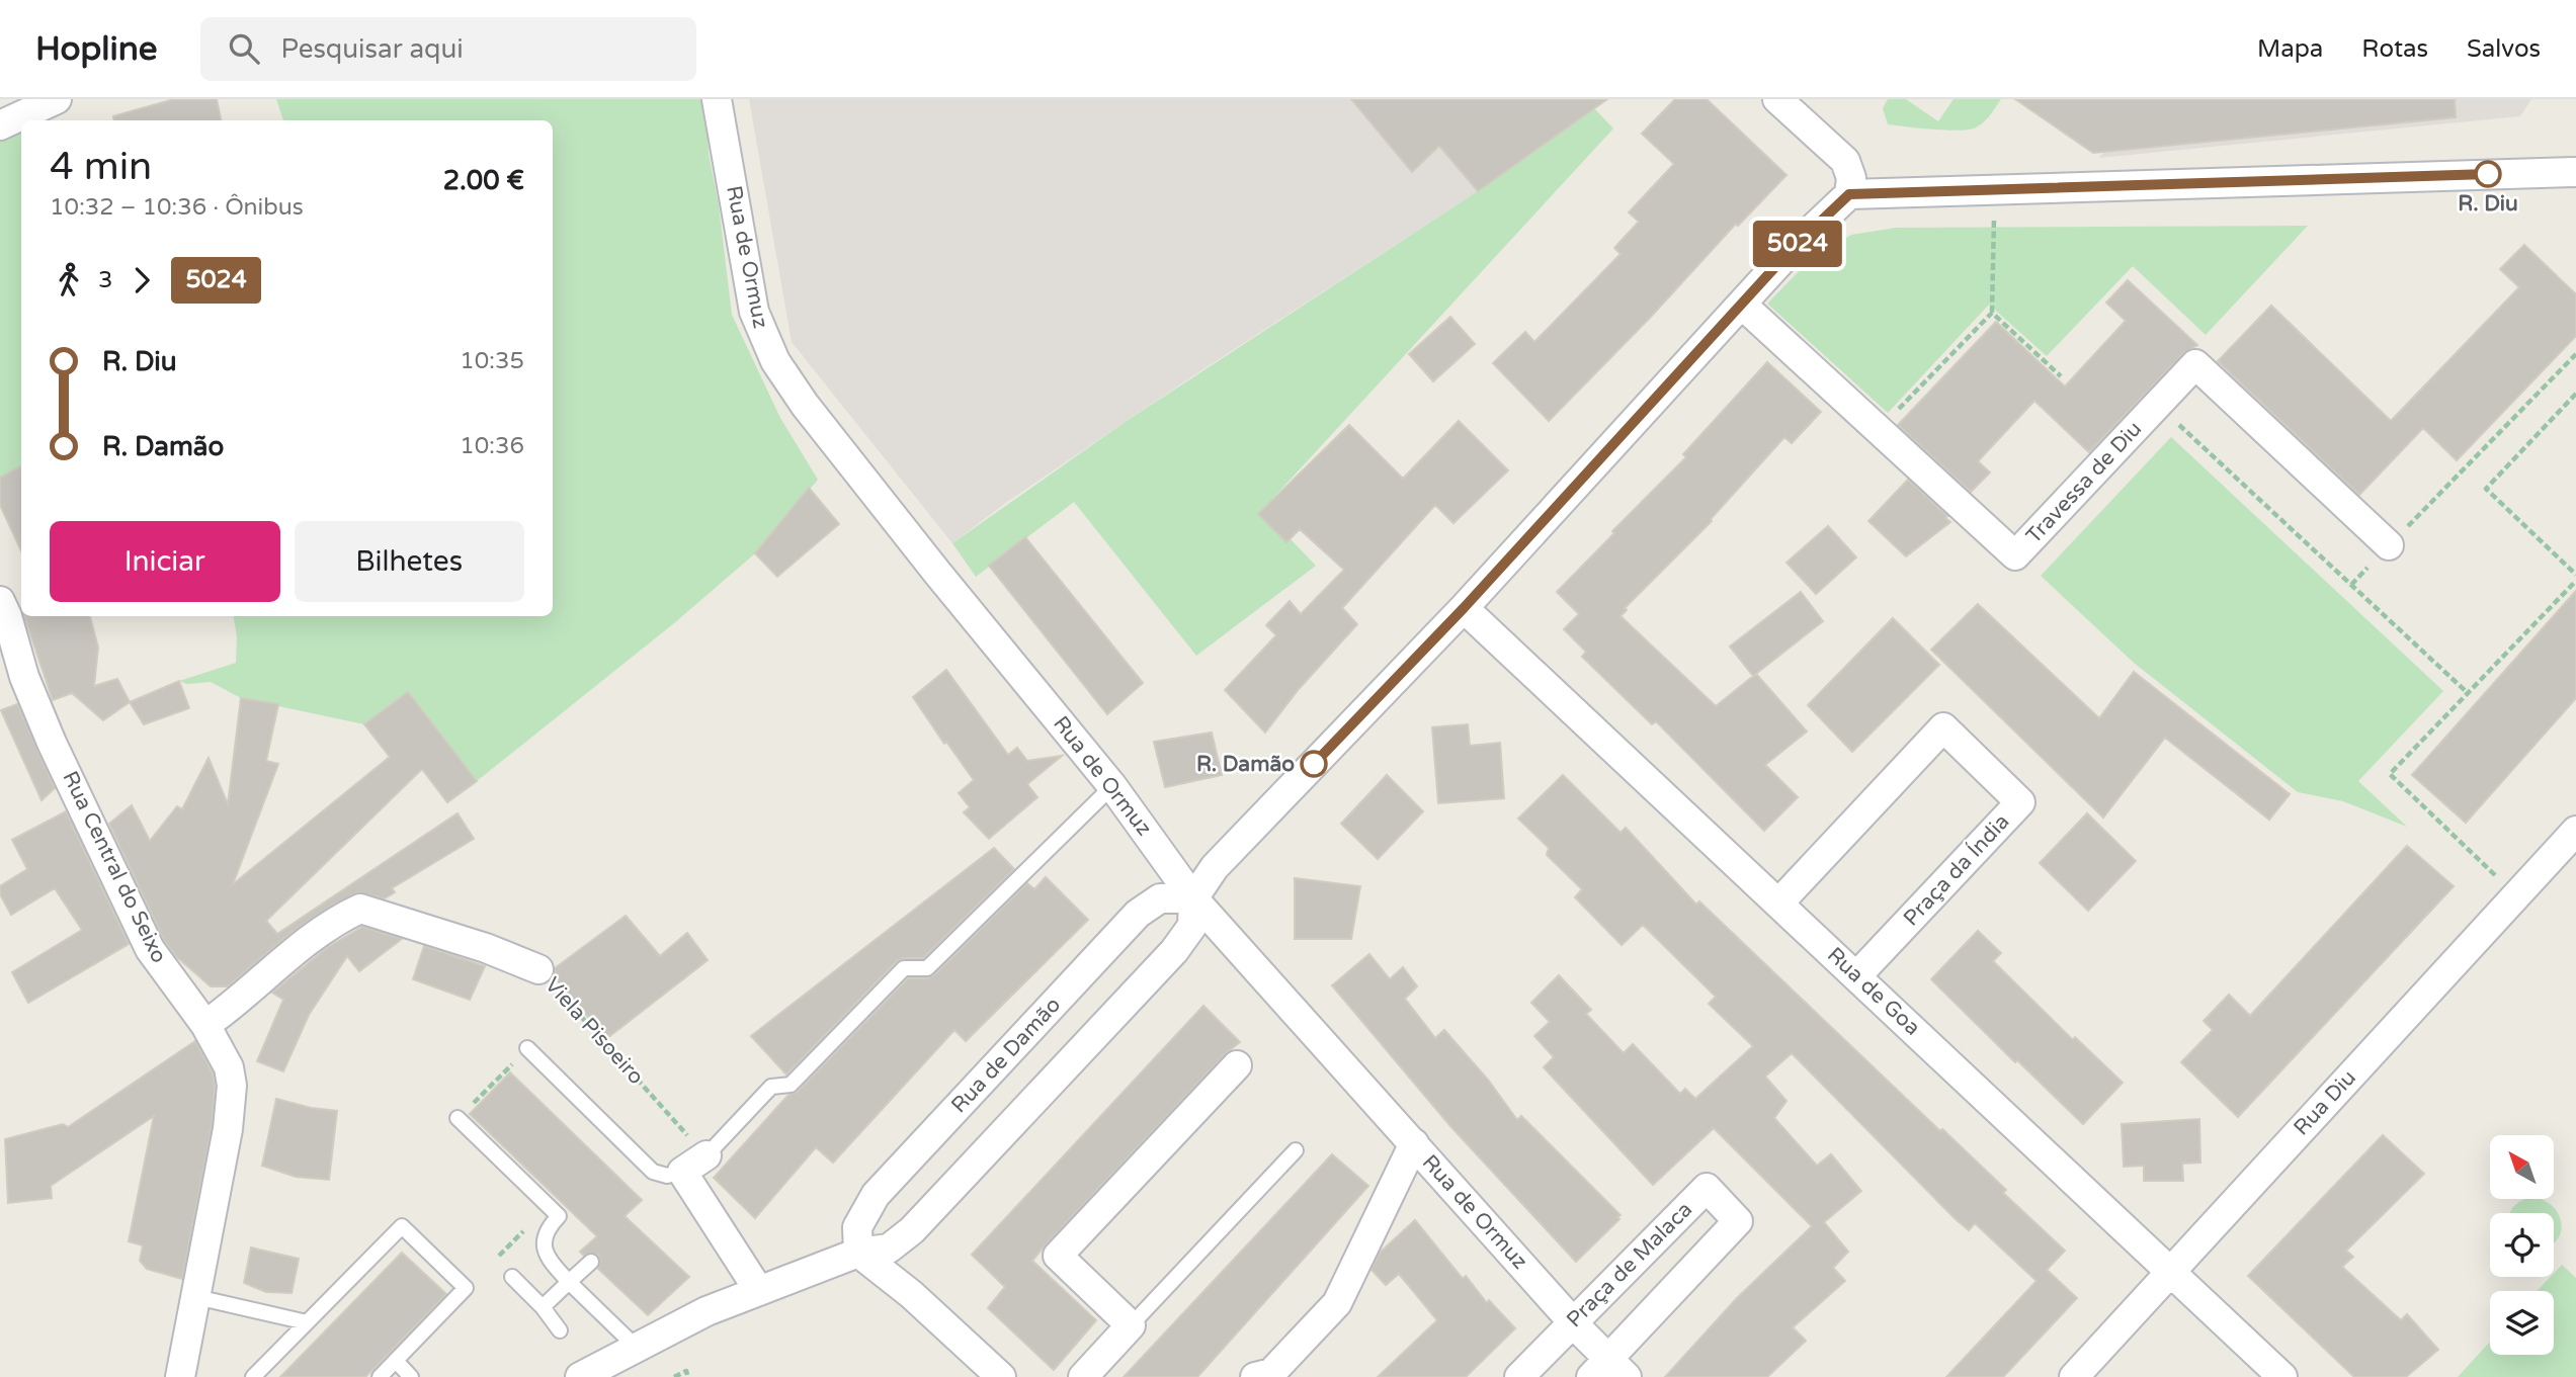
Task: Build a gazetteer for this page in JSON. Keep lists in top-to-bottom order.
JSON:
{
  "streets": {
    "street": [
      "Rua de Ormuz",
      "Travessa de Diu",
      "Rua Central do Seixo",
      "Praça da Índia",
      "Rua de Goa",
      "Viela Pisoeiro",
      "Rua de Damão",
      "Rua Diu",
      "Praça de Malaca"
    ]
  },
  "crossings": [
    ["Rua de Ormuz", "Rua de Damão"],
    ["Rua de Ormuz", "Praça de Malaca"],
    ["Rua Central do Seixo", "Viela Pisoeiro"],
    ["Praça da Índia", "Rua de Goa"],
    ["Rua de Goa", "Rua Diu"]
  ],
  "places": ["R. Diu", "R. Damão"],
  "lines": ["bus line 5024"],
  "north": "top left",
  "page": {
    "header": "Hopline",
    "search": "Pesquisar aqui",
    "nav": ["Mapa", "Rotas", "Salvos"],
    "on_map": "5024",
    "heading": ["4 min", "10:32 – 10:36 · Ônibus", "2.00 €"],
    "legs": ["3", "5024"],
    "list": [
      {
        "name": "R. Diu",
        "value": "10:35"
      },
      {
        "name": "R. Damão",
        "value": "10:36"
      }
    ],
    "buttons": ["Iniciar", "Bilhetes"]
  }
}
